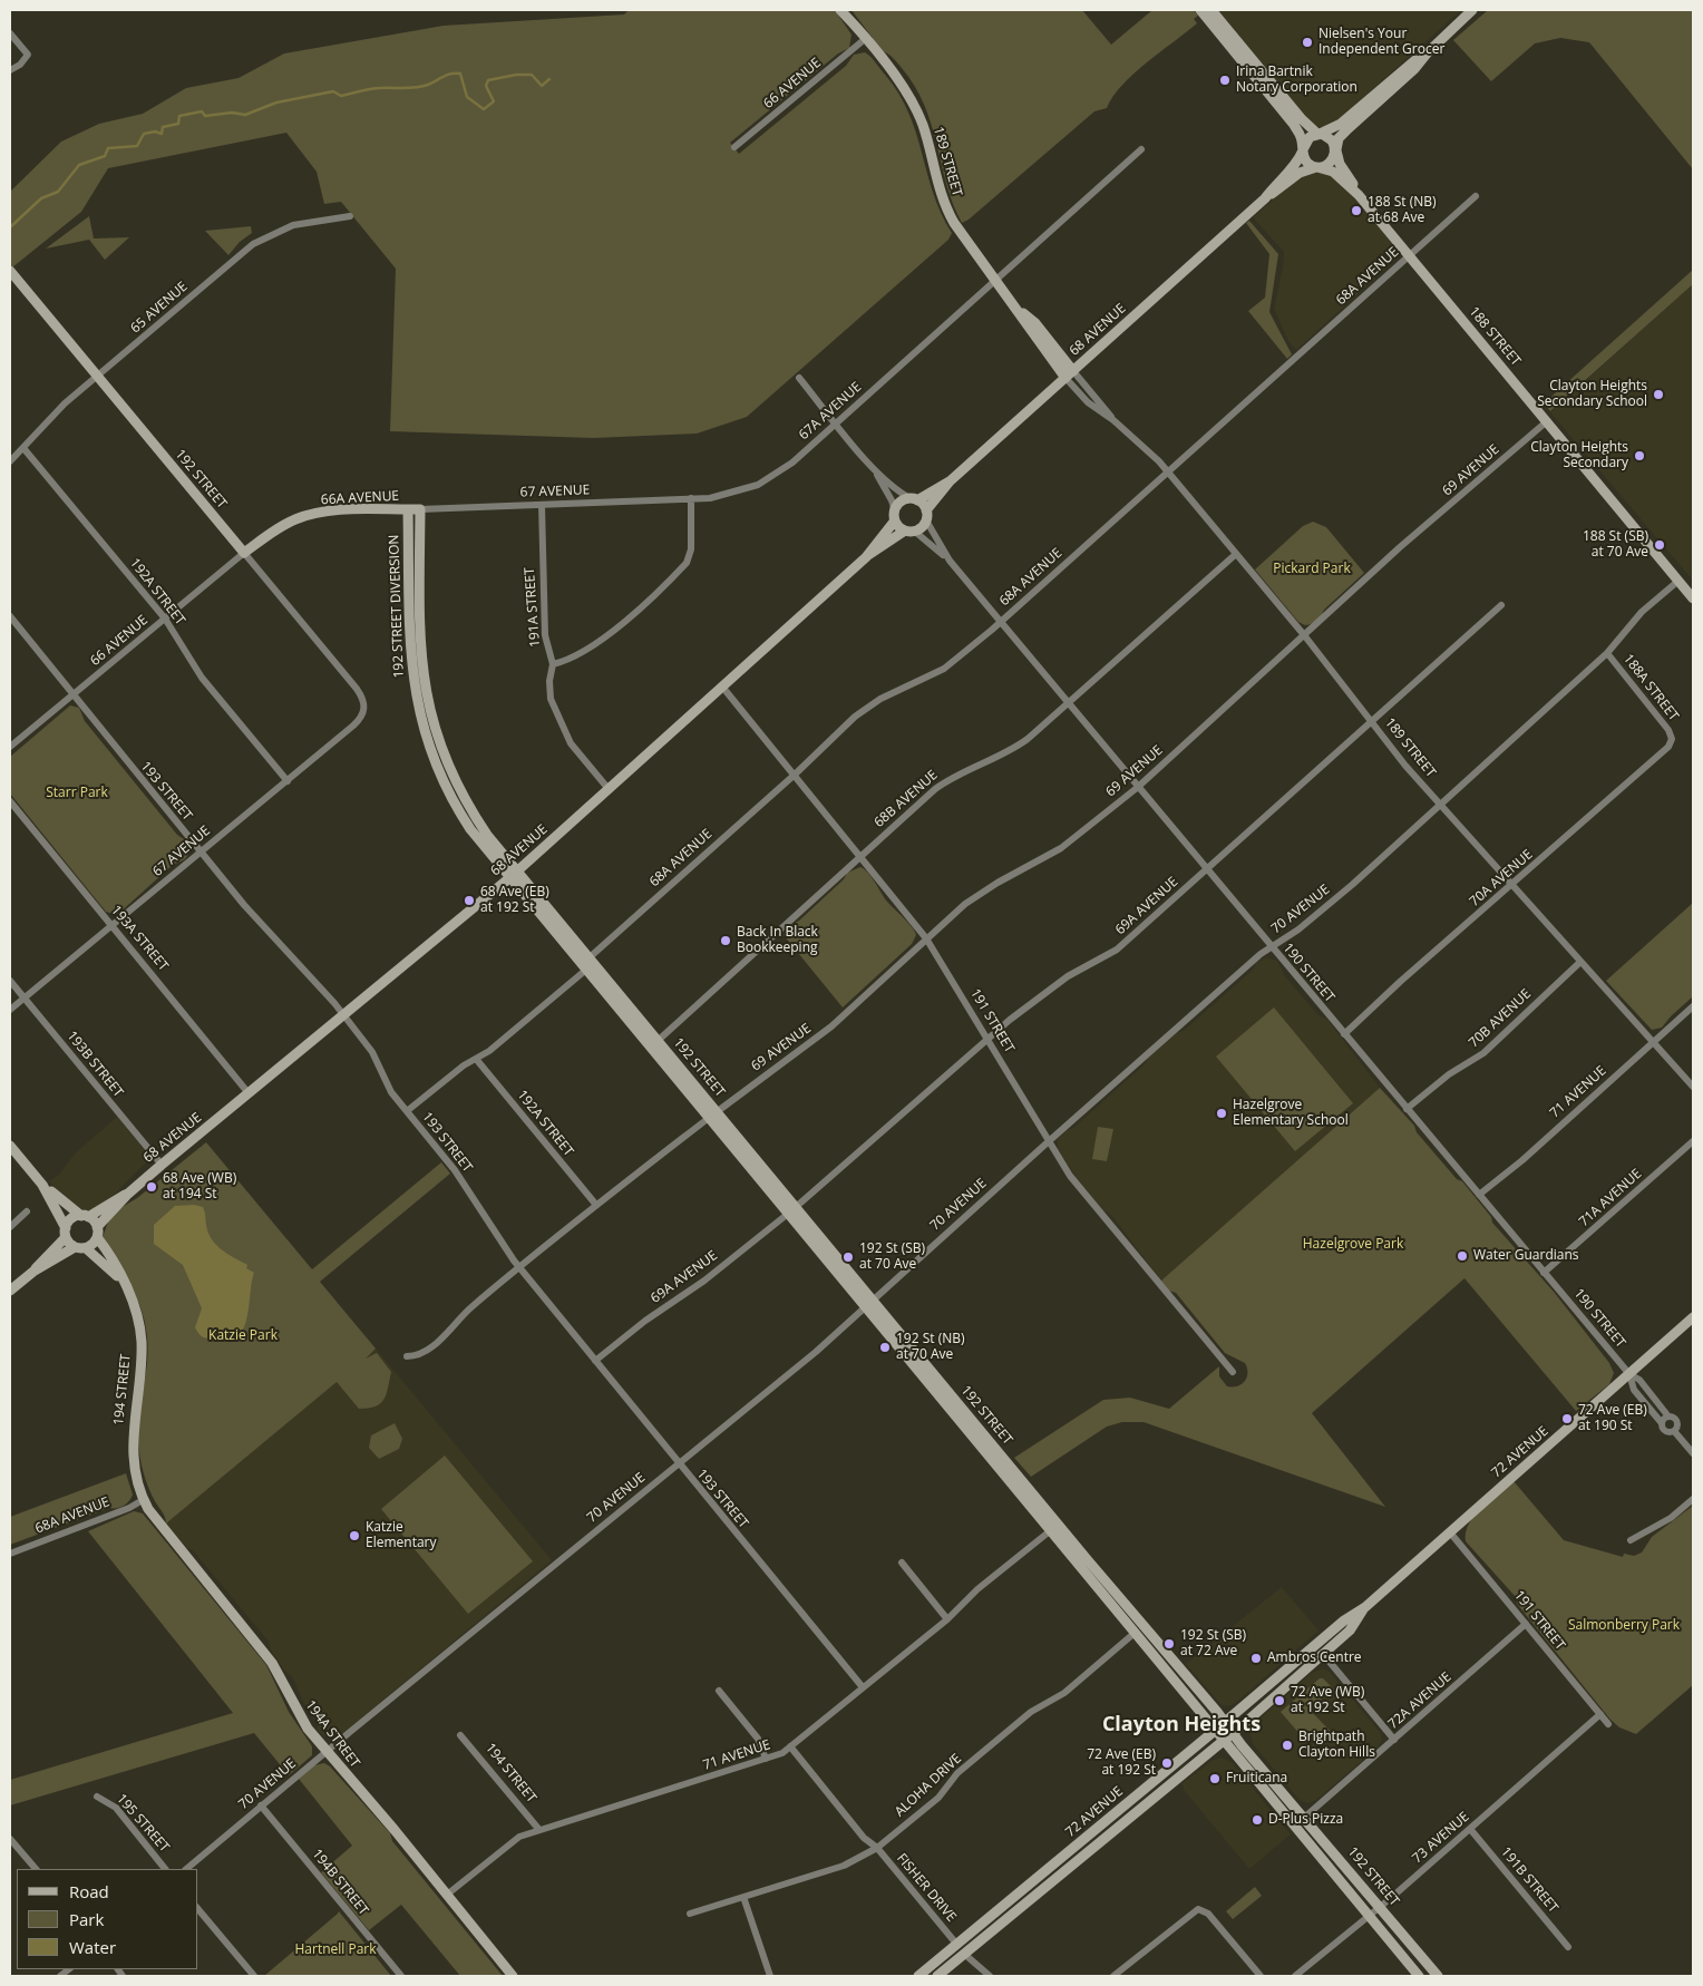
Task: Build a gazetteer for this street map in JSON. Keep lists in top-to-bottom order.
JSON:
{
  "streets": {
    "street": [
      "66 AVENUE",
      "189 STREET",
      "68A AVENUE",
      "65 AVENUE",
      "68 AVENUE",
      "188 STREET",
      "67A AVENUE",
      "69 AVENUE",
      "192 STREET",
      "67 AVENUE",
      "66A AVENUE",
      "192A STREET",
      "192 STREET DIVERSION",
      "191A STREET",
      "188A STREET",
      "193 STREET",
      "68B AVENUE",
      "70A AVENUE",
      "69A AVENUE",
      "70 AVENUE",
      "193A STREET",
      "190 STREET",
      "70B AVENUE",
      "191 STREET",
      "193B STREET",
      "71 AVENUE",
      "71A AVENUE",
      "194 STREET",
      "72 AVENUE",
      "72A AVENUE",
      "194A STREET",
      "ALOHA DRIVE",
      "195 STREET",
      "73 AVENUE",
      "191B STREET",
      "194B STREET",
      "FISHER DRIVE"
    ]
  },
  "crossings": [
    ["66 AVENUE", "189 STREET"],
    ["66 AVENUE", "192 STREET"],
    ["66 AVENUE", "66A AVENUE"],
    ["66 AVENUE", "192A STREET"],
    ["66 AVENUE", "193 STREET"],
    ["189 STREET", "68A AVENUE"],
    ["189 STREET", "68 AVENUE"],
    ["189 STREET", "67A AVENUE"],
    ["189 STREET", "69 AVENUE"],
    ["189 STREET", "68B AVENUE"],
    ["189 STREET", "70A AVENUE"],
    ["189 STREET", "69A AVENUE"],
    ["189 STREET", "70 AVENUE"],
    ["189 STREET", "70B AVENUE"],
    ["189 STREET", "71 AVENUE"],
    ["68A AVENUE", "188 STREET"],
    ["68A AVENUE", "192 STREET"],
    ["68A AVENUE", "190 STREET"],
    ["68A AVENUE", "191 STREET"],
    ["68A AVENUE", "194 STREET"],
    ["68A AVENUE", "194A STREET"],
    ["65 AVENUE", "192 STREET"],
    ["65 AVENUE", "192A STREET"],
    ["68 AVENUE", "188 STREET"],
    ["68 AVENUE", "192 STREET"],
    ["68 AVENUE", "192 STREET DIVERSION"],
    ["68 AVENUE", "191A STREET"],
    ["68 AVENUE", "193 STREET"],
    ["68 AVENUE", "193A STREET"],
    ["68 AVENUE", "190 STREET"],
    ["68 AVENUE", "191 STREET"],
    ["68 AVENUE", "193B STREET"],
    ["68 AVENUE", "194 STREET"],
    ["188 STREET", "69 AVENUE"],
    ["188 STREET", "70 AVENUE"],
    ["67A AVENUE", "67 AVENUE"],
    ["69 AVENUE", "192 STREET"],
    ["69 AVENUE", "192A STREET"],
    ["69 AVENUE", "193 STREET"],
    ["69 AVENUE", "190 STREET"],
    ["69 AVENUE", "191 STREET"],
    ["192 STREET", "67 AVENUE"],
    ["192 STREET", "66A AVENUE"],
    ["192 STREET", "192 STREET DIVERSION"],
    ["192 STREET", "68B AVENUE"],
    ["192 STREET", "69A AVENUE"],
    ["192 STREET", "70 AVENUE"],
    ["192 STREET", "71 AVENUE"],
    ["192 STREET", "72 AVENUE"],
    ["192 STREET", "72A AVENUE"],
    ["192 STREET", "ALOHA DRIVE"],
    ["192 STREET", "73 AVENUE"],
    ["67 AVENUE", "66A AVENUE"],
    ["67 AVENUE", "192A STREET"],
    ["67 AVENUE", "192 STREET DIVERSION"],
    ["67 AVENUE", "191A STREET"],
    ["67 AVENUE", "193 STREET"],
    ["67 AVENUE", "193A STREET"],
    ["67 AVENUE", "193B STREET"],
    ["66A AVENUE", "192 STREET DIVERSION"],
    ["188A STREET", "70A AVENUE"],
    ["188A STREET", "70 AVENUE"],
    ["193 STREET", "69A AVENUE"],
    ["193 STREET", "70 AVENUE"],
    ["193 STREET", "71 AVENUE"],
    ["68B AVENUE", "190 STREET"],
    ["68B AVENUE", "191 STREET"],
    ["70A AVENUE", "190 STREET"],
    ["69A AVENUE", "190 STREET"],
    ["69A AVENUE", "191 STREET"],
    ["70 AVENUE", "190 STREET"],
    ["70 AVENUE", "191 STREET"],
    ["70 AVENUE", "194A STREET"],
    ["70 AVENUE", "194B STREET"],
    ["190 STREET", "70B AVENUE"],
    ["190 STREET", "71 AVENUE"],
    ["190 STREET", "71A AVENUE"],
    ["190 STREET", "72 AVENUE"],
    ["191 STREET", "72 AVENUE"],
    ["191 STREET", "72A AVENUE"],
    ["191 STREET", "73 AVENUE"],
    ["71 AVENUE", "194 STREET"],
    ["71 AVENUE", "194A STREET"],
    ["71 AVENUE", "FISHER DRIVE"],
    ["194 STREET", "194A STREET"],
    ["72 AVENUE", "FISHER DRIVE"],
    ["ALOHA DRIVE", "FISHER DRIVE"],
    ["73 AVENUE", "191B STREET"]
  ],
  "districts": ["Clayton Heights"],
  "parks": [
    "Pickard Park",
    "Starr Park",
    "Hazelgrove Park",
    "Katzie Park",
    "Salmonberry Park",
    "Hartnell Park"
  ],
  "places": [
    "Nielsen's Your Independent Grocer",
    "Irina Bartnik Notary Corporation",
    "188 St (NB) at 68 Ave",
    "Clayton Heights Secondary School",
    "Clayton Heights Secondary",
    "188 St (SB) at 70 Ave",
    "68 Ave (EB) at 192 St",
    "Back In Black Bookkeeping",
    "Hazelgrove Elementary School",
    "68 Ave (WB) at 194 St",
    "Water Guardians",
    "192 St (SB) at 70 Ave",
    "192 St (NB) at 70 Ave",
    "72 Ave (EB) at 190 St",
    "Katzie Elementary",
    "192 St (SB) at 72 Ave",
    "Ambros Centre",
    "72 Ave (WB) at 192 St",
    "Brightpath Clayton Hills",
    "72 Ave (EB) at 192 St",
    "Fruiticana",
    "D-Plus Pizza"
  ],
  "legend": ["Road", "Park", "Water"]
}
